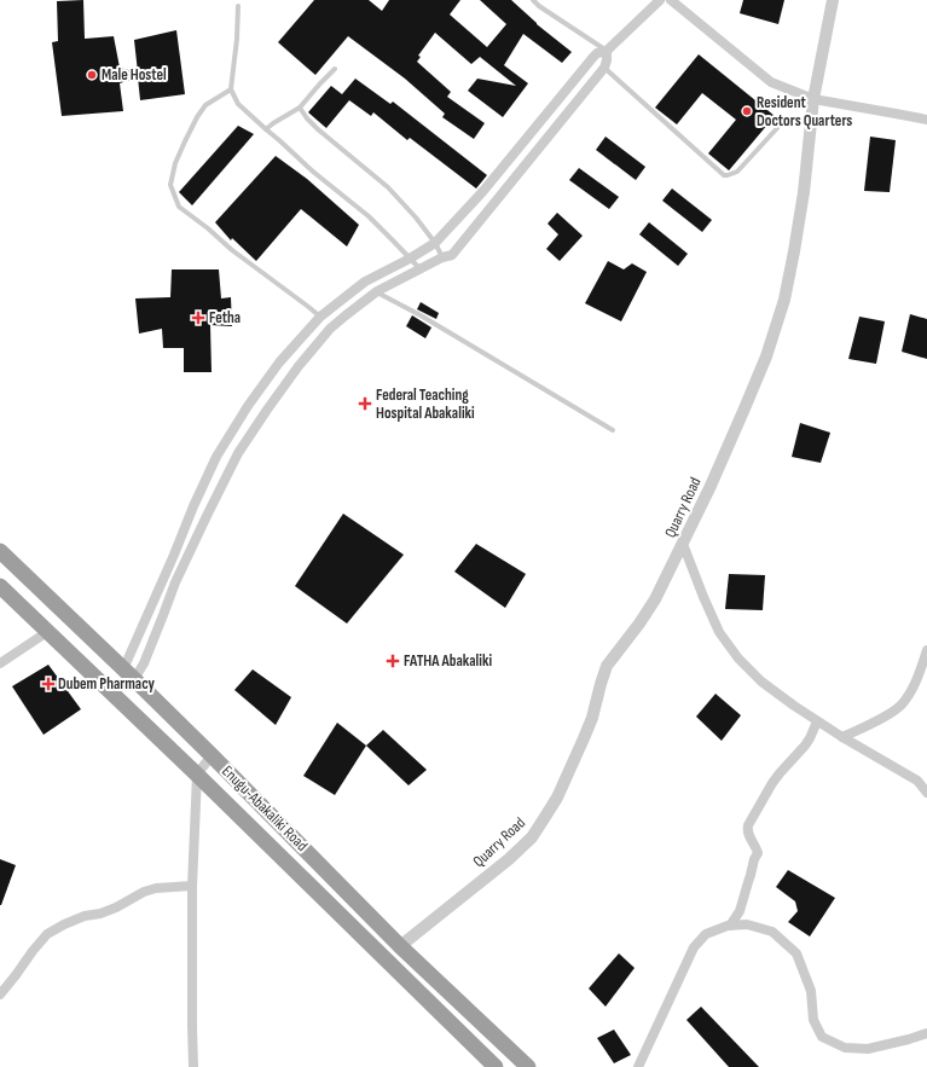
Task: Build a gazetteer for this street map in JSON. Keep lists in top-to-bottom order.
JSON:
{
  "streets": {
    "highway": ["Enugu-Abakaliki Road"],
    "street": ["Quarry Road"]
  },
  "crossings": [
    ["Quarry Road", "Enugu-Abakaliki Road"]
  ],
  "places": {
    "other": ["Male Hostel", "Resident Doctors Quarters"],
    "health": [
      "Fetha",
      "Federal Teaching Hospital Abakaliki",
      "FATHA Abakaliki",
      "Dubem Pharmacy"
    ]
  }
}
